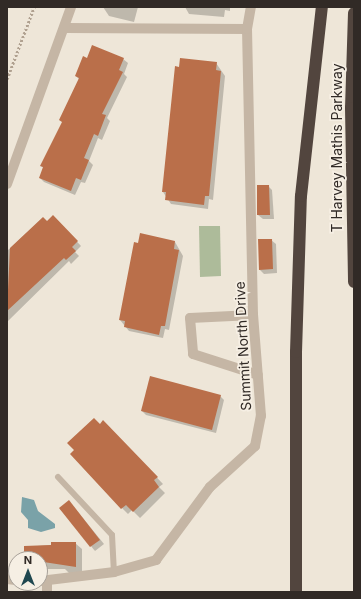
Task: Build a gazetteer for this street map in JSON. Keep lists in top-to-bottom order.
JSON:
{
  "streets": {
    "highway": ["T Harvey Mathis Parkway"],
    "street": ["Summit North Drive"]
  },
  "north": "top"
}
